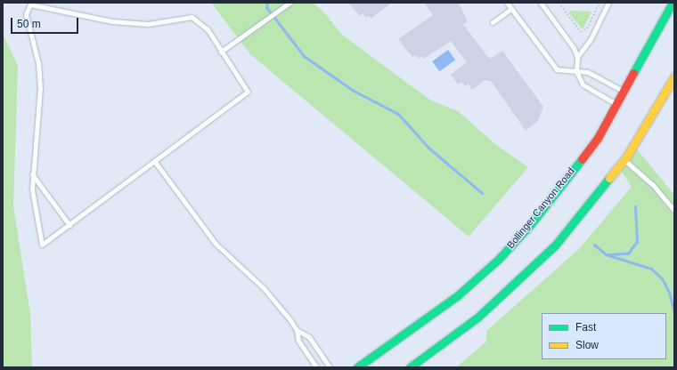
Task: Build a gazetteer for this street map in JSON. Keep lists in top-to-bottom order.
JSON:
{
  "streets": {
    "main road": ["Bollinger Canyon Road"]
  },
  "legend": ["Fast", "Slow"],
  "scale_bar": "50 m"
}
